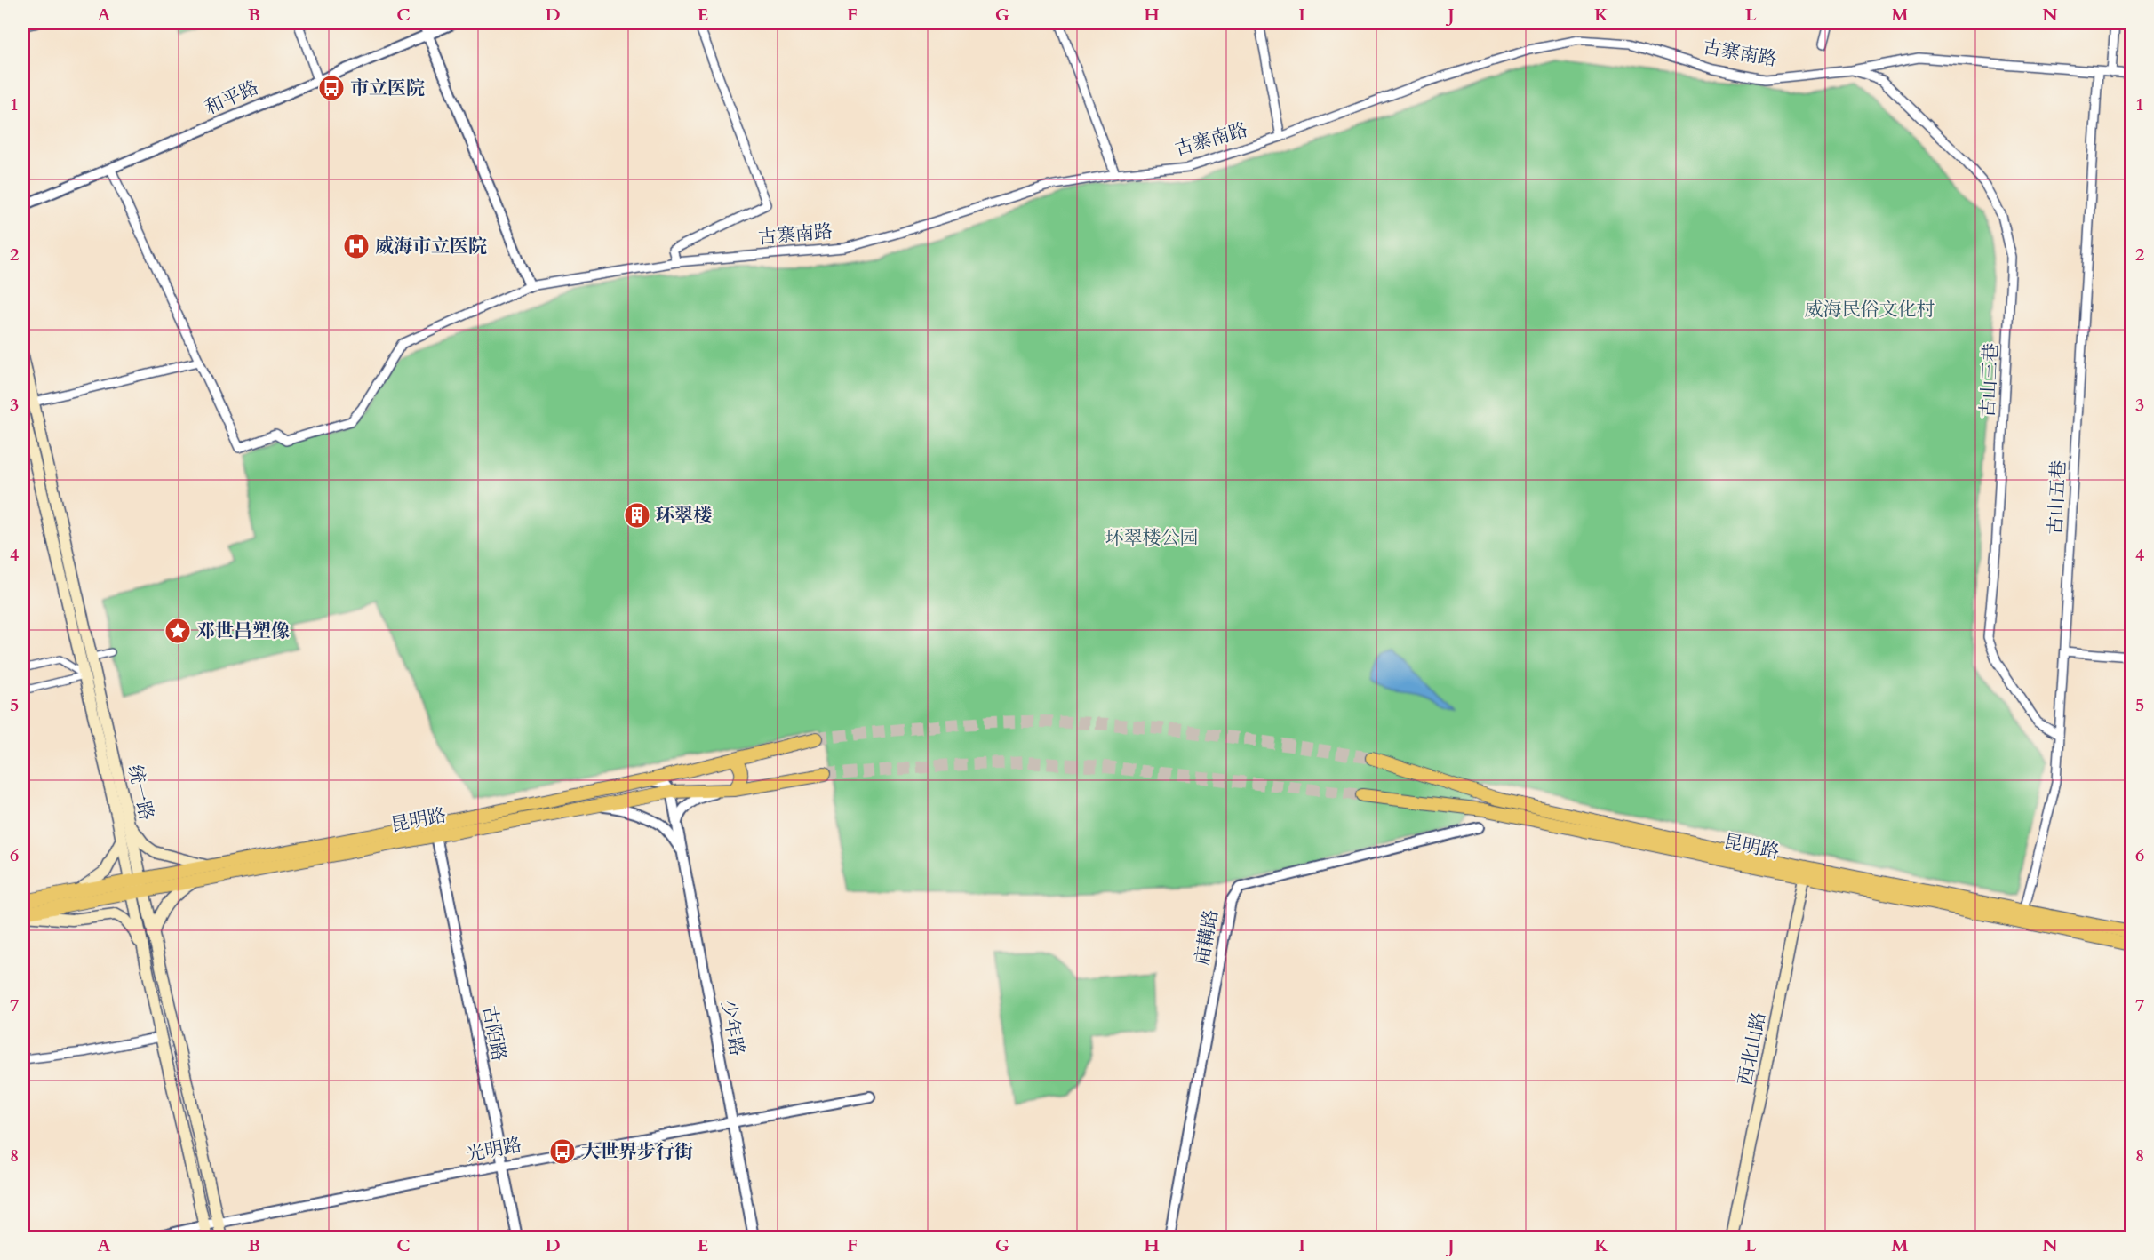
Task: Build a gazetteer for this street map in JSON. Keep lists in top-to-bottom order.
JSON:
{
  "streets": {
    "main road": ["统一路", "昆明路", "西北山路"],
    "street": [
      "古寨南路",
      "和平路",
      "古山三巷",
      "古山五巷",
      "庙耩路",
      "少年路",
      "古陌路",
      "光明路"
    ]
  },
  "crossings": [
    ["古寨南路", "古山三巷"],
    ["古寨南路", "古山五巷"],
    ["古山三巷", "古山五巷"],
    ["古山五巷", "昆明路"],
    ["统一路", "昆明路"],
    ["统一路", "光明路"],
    ["昆明路", "少年路"],
    ["昆明路", "古陌路"],
    ["昆明路", "西北山路"],
    ["少年路", "光明路"],
    ["古陌路", "光明路"]
  ],
  "parks": ["威海民俗文化村", "环翠楼公园"],
  "places": {
    "bus stop": ["市立医院", "大世界步行街"],
    "hospital": ["威海市立医院"],
    "building": ["环翠楼"],
    "place": ["邓世昌塑像"]
  },
  "grid": {
    "columns": [
      "A",
      "B",
      "C",
      "D",
      "E",
      "F",
      "G",
      "H",
      "I",
      "J",
      "K",
      "L",
      "M",
      "N"
    ],
    "rows": [
      "1",
      "2",
      "3",
      "4",
      "5",
      "6",
      "7",
      "8"
    ]
  }
}
